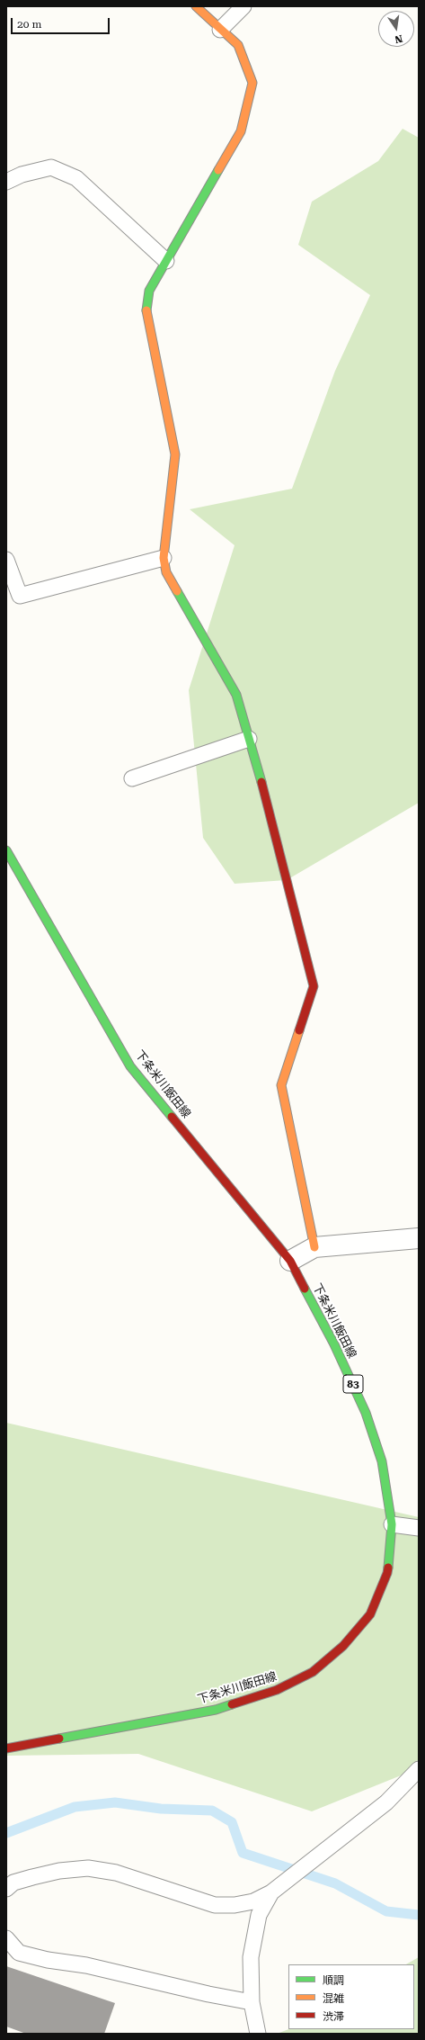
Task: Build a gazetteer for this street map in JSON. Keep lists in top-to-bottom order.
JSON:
{
  "streets": {
    "street": ["下条米川飯田線", "83"]
  },
  "legend": ["順調", "混雑", "渋滞"],
  "scale_bar": "20 m",
  "north": "bottom"
}
